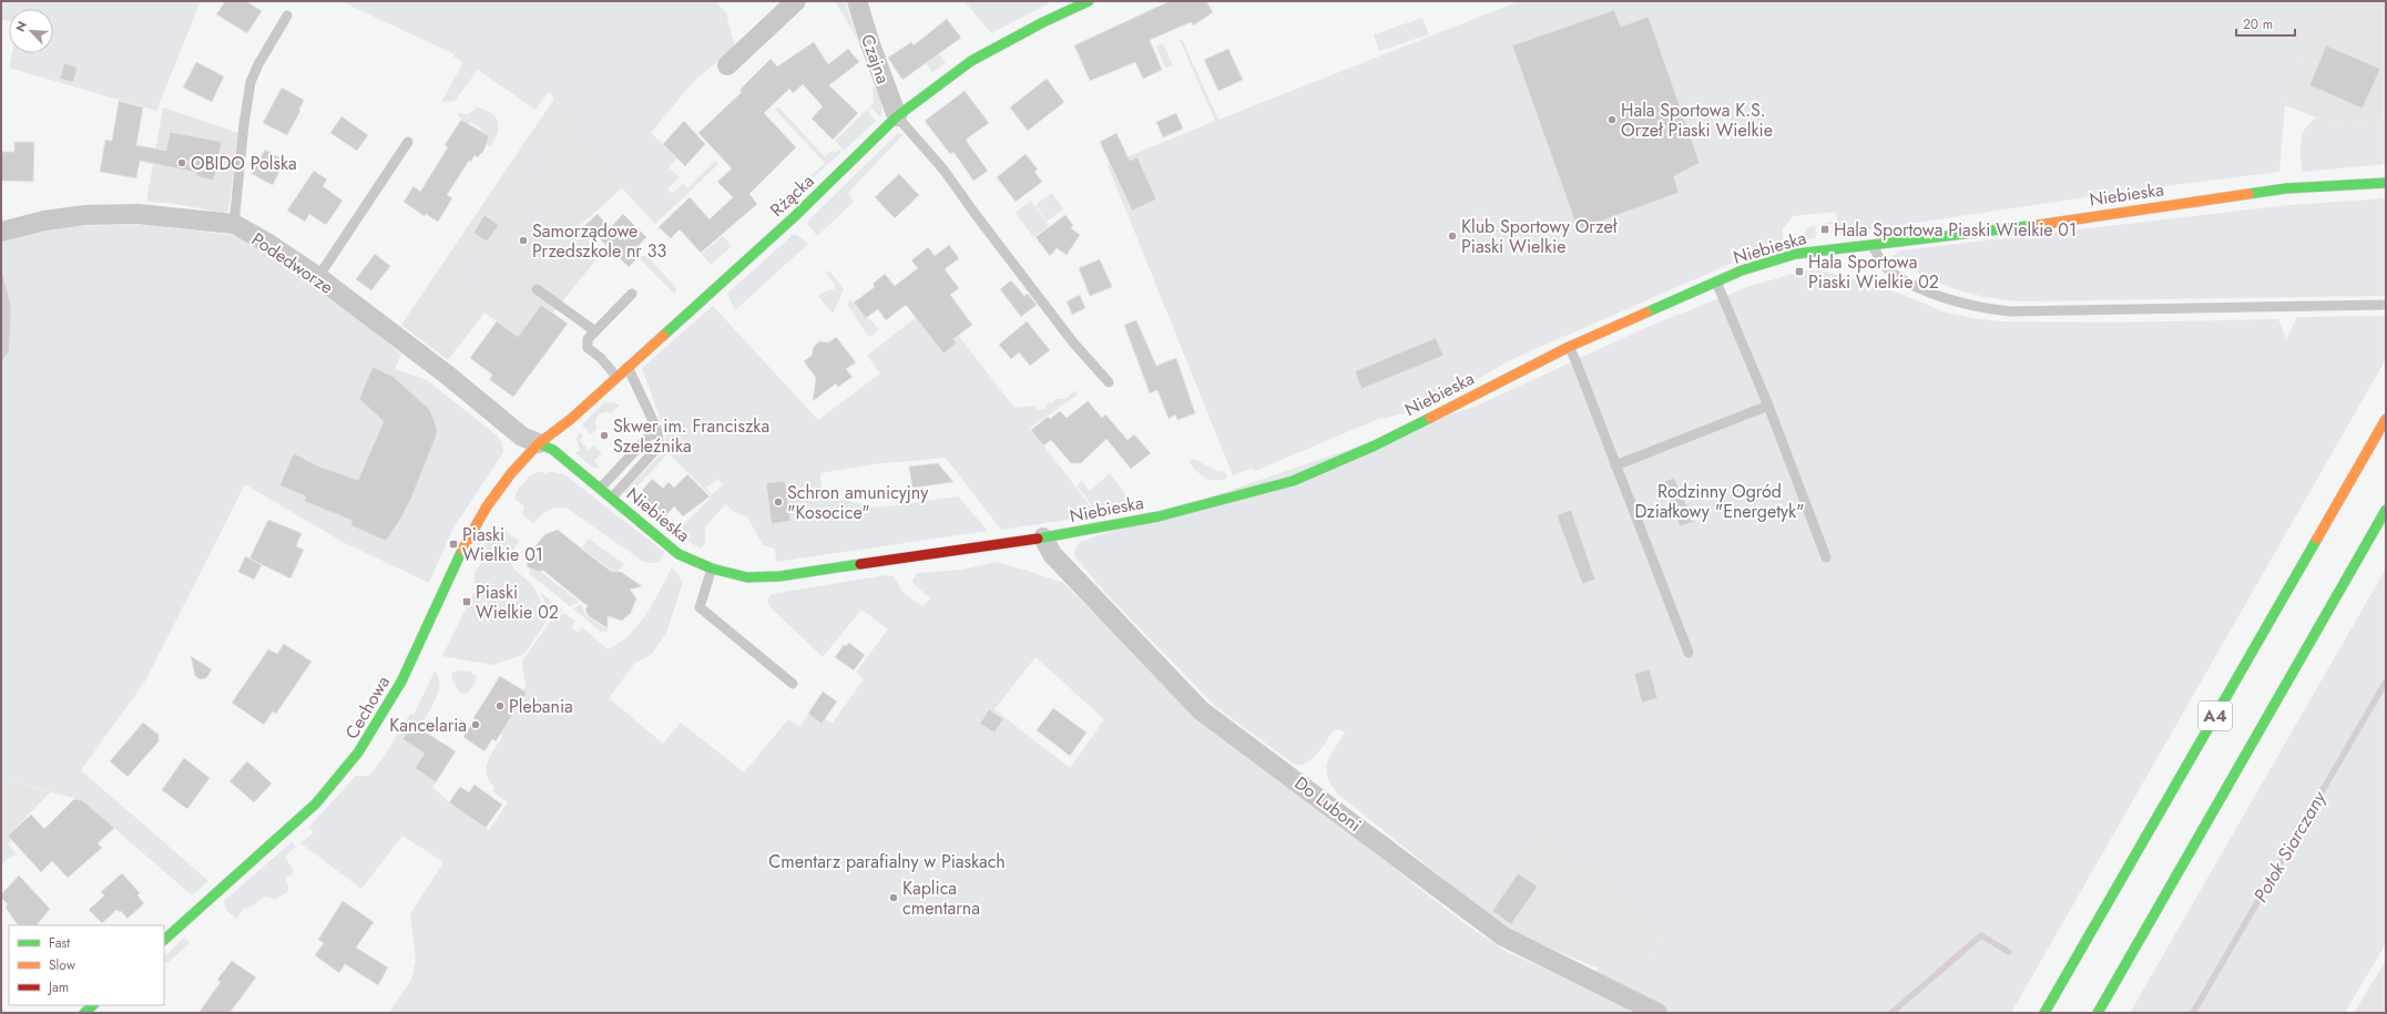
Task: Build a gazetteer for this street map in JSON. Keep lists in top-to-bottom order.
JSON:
{
  "streets": {
    "main road": [
      "Niebieska",
      "Rżącka",
      "Cechowa",
      "A4"
    ],
    "street": ["Czajna", "Podedworze", "Do Luboni"]
  },
  "crossings": [
    ["Czajna", "Rżącka"],
    ["Niebieska", "Rżącka"],
    ["Niebieska", "Podedworze"],
    ["Niebieska", "Cechowa"],
    ["Niebieska", "Do Luboni"],
    ["Rżącka", "Podedworze"],
    ["Rżącka", "Cechowa"],
    ["Podedworze", "Cechowa"]
  ],
  "water": ["Potok Siarczany"],
  "parks": ["Rodzinny Ogród Działkowy \"Energetyk\"", "Cmentarz parafialny w Piaskach"],
  "places": {
    "other": [
      "Hala Sportowa K.S. Orzeł Piaski Wielkie",
      "OBIDO Polska",
      "Klub Sportowy Orzeł Piaski Wielkie",
      "Samorządowe Przedszkole nr 33",
      "Skwer im. Franciszka Szeleźnika",
      "Schron amunicyjny \"Kosocice\"",
      "Plebania",
      "Kancelaria",
      "Kaplica cmentarna"
    ],
    "transit": [
      "Hala Sportowa Piaski Wielkie 01",
      "Hala Sportowa Piaski Wielkie 02",
      "Piaski Wielkie 01",
      "Piaski Wielkie 02"
    ]
  },
  "legend": ["Fast", "Slow", "Jam"],
  "scale_bar": "20 m",
  "north": "top left"
}
